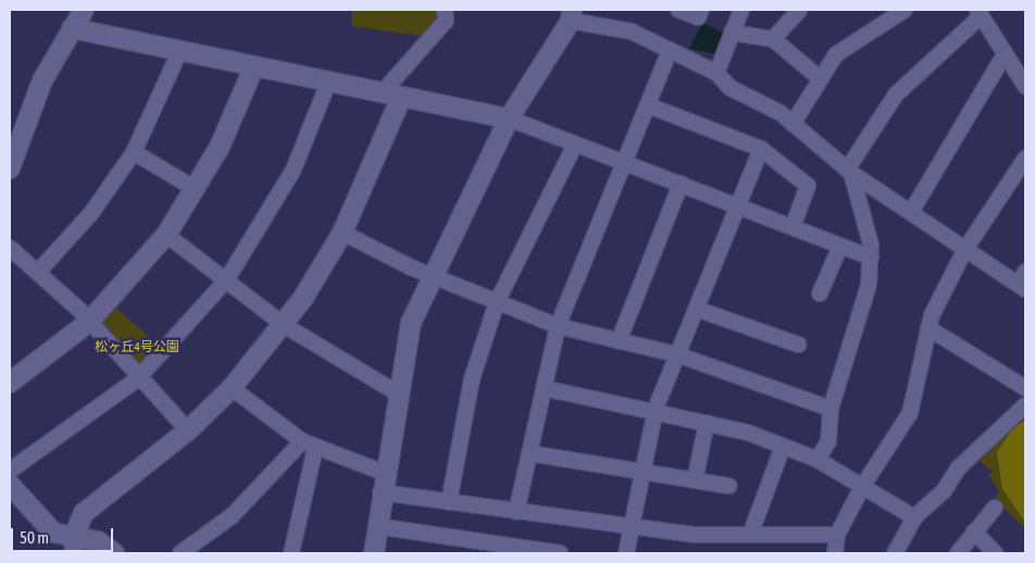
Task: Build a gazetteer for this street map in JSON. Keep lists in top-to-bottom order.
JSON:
{
  "parks": ["松ヶ丘4号公園"],
  "scale_bar": "50 m"
}
